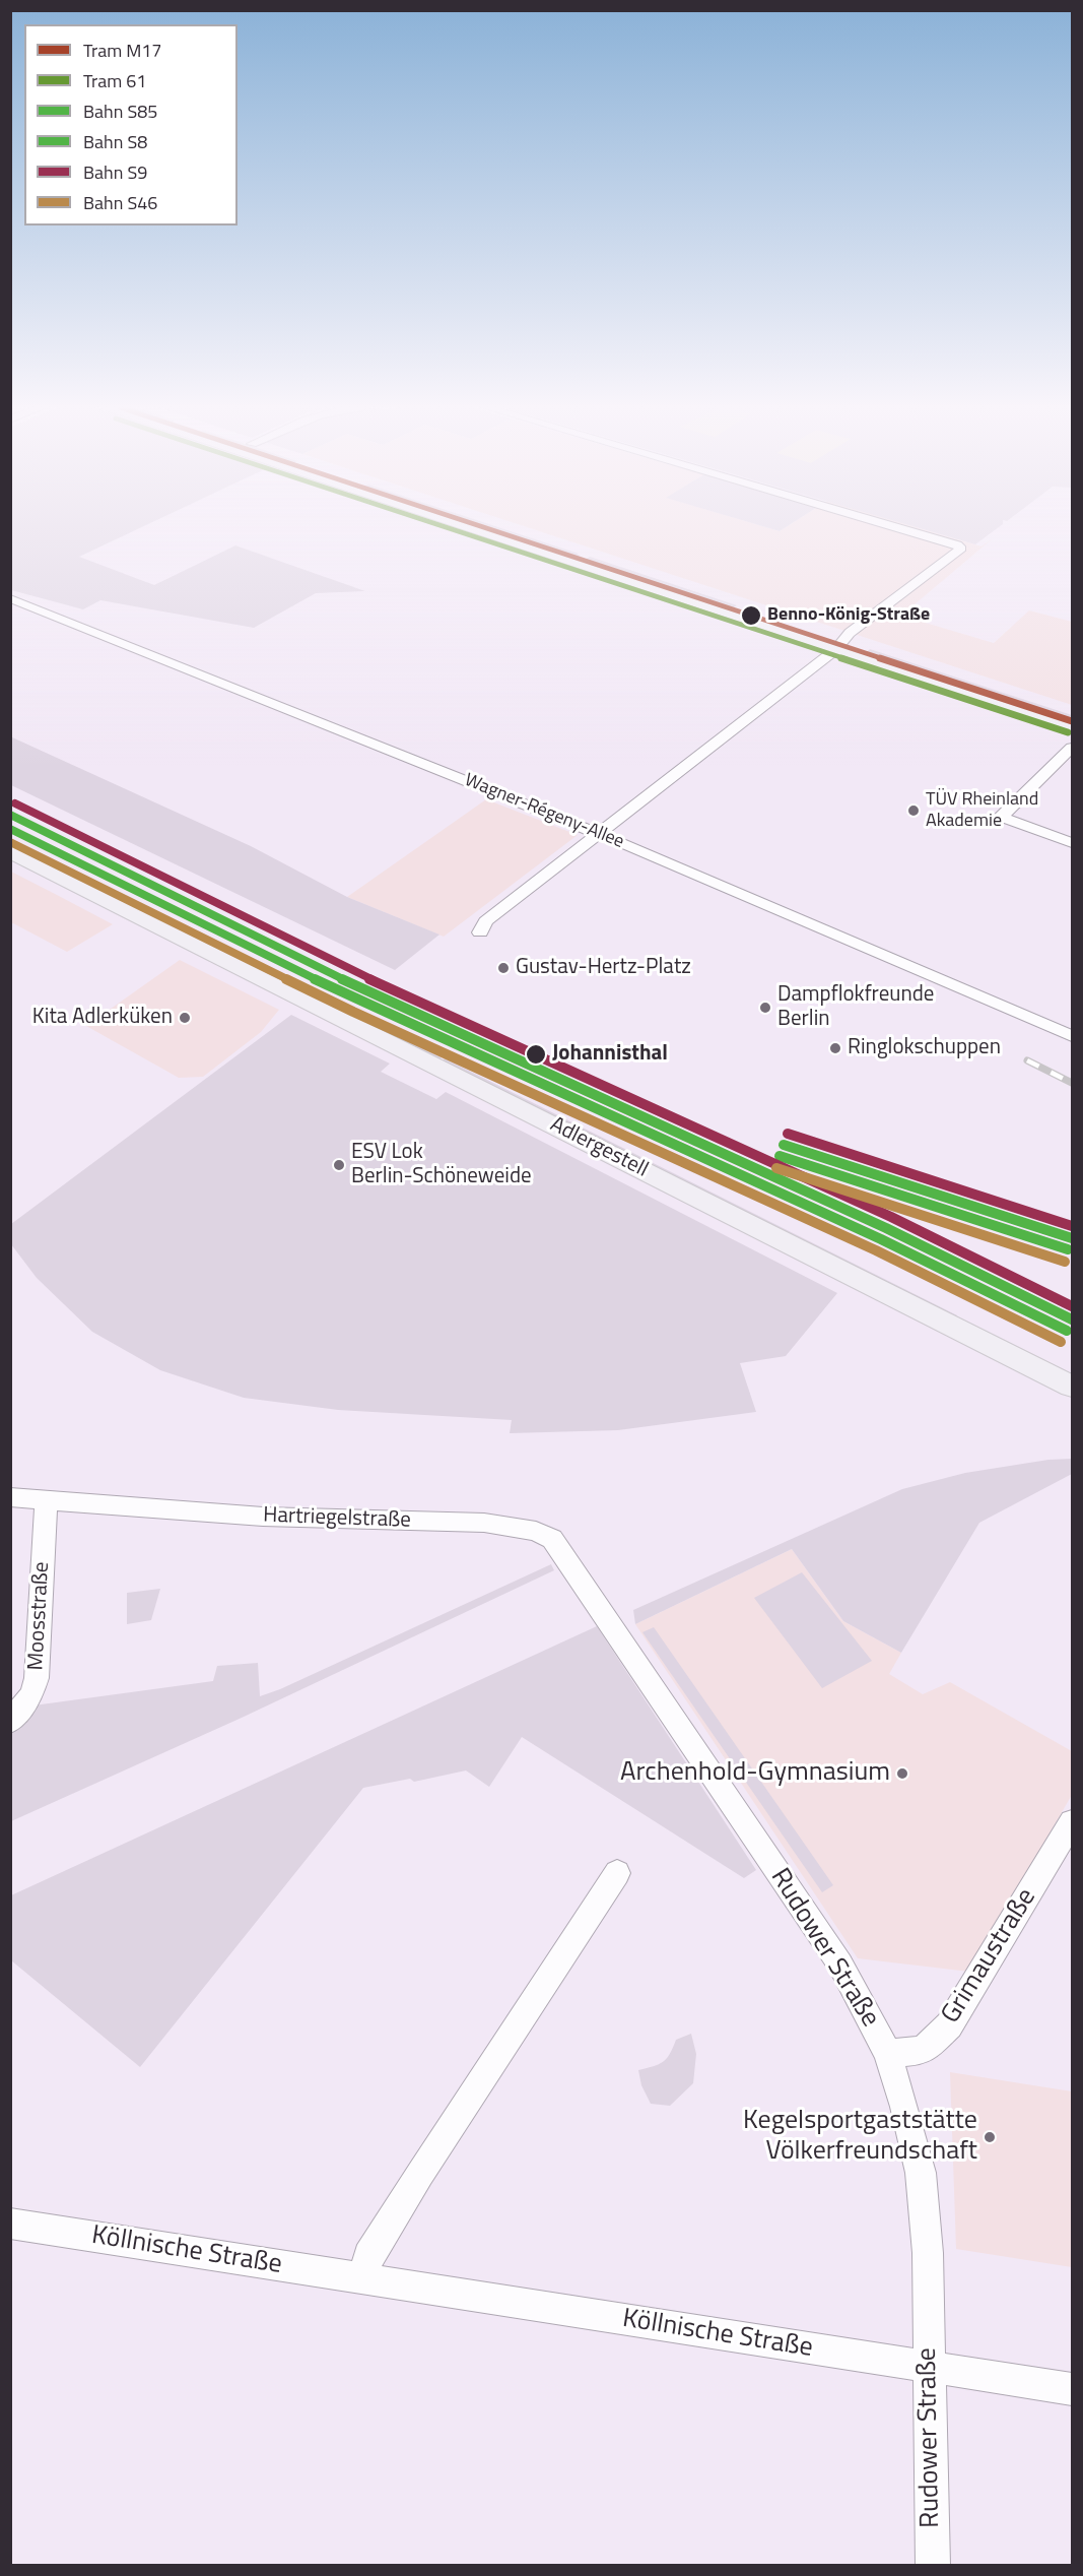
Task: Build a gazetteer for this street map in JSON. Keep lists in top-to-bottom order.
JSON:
{
  "streets": {
    "main road": ["Adlergestell"],
    "street": [
      "Wagner-Régeny-Allee",
      "Hartriegelstraße",
      "Moosstraße",
      "Rudower Straße",
      "Grimaustraße",
      "Köllnische Straße"
    ]
  },
  "crossings": [
    ["Hartriegelstraße", "Moosstraße"],
    ["Hartriegelstraße", "Rudower Straße"],
    ["Rudower Straße", "Grimaustraße"],
    ["Rudower Straße", "Köllnische Straße"]
  ],
  "places": [
    "Benno-König-Straße",
    "TÜV Rheinland Akademie",
    "Gustav-Hertz-Platz",
    "Dampflokfreunde Berlin",
    "Kita Adlerküken",
    "Ringlokschuppen",
    "Johannisthal",
    "ESV Lok Berlin-Schöneweide",
    "Archenhold-Gymnasium",
    "Kegelsportgaststätte Völkerfreundschaft"
  ],
  "lines": [
    "tram line M17",
    "tram line 61",
    "rail line S9",
    "rail line S85",
    "rail line S8",
    "rail line S46"
  ],
  "legend": [
    "Tram M17",
    "Tram 61",
    "Bahn S85",
    "Bahn S8",
    "Bahn S9",
    "Bahn S46"
  ]
}
